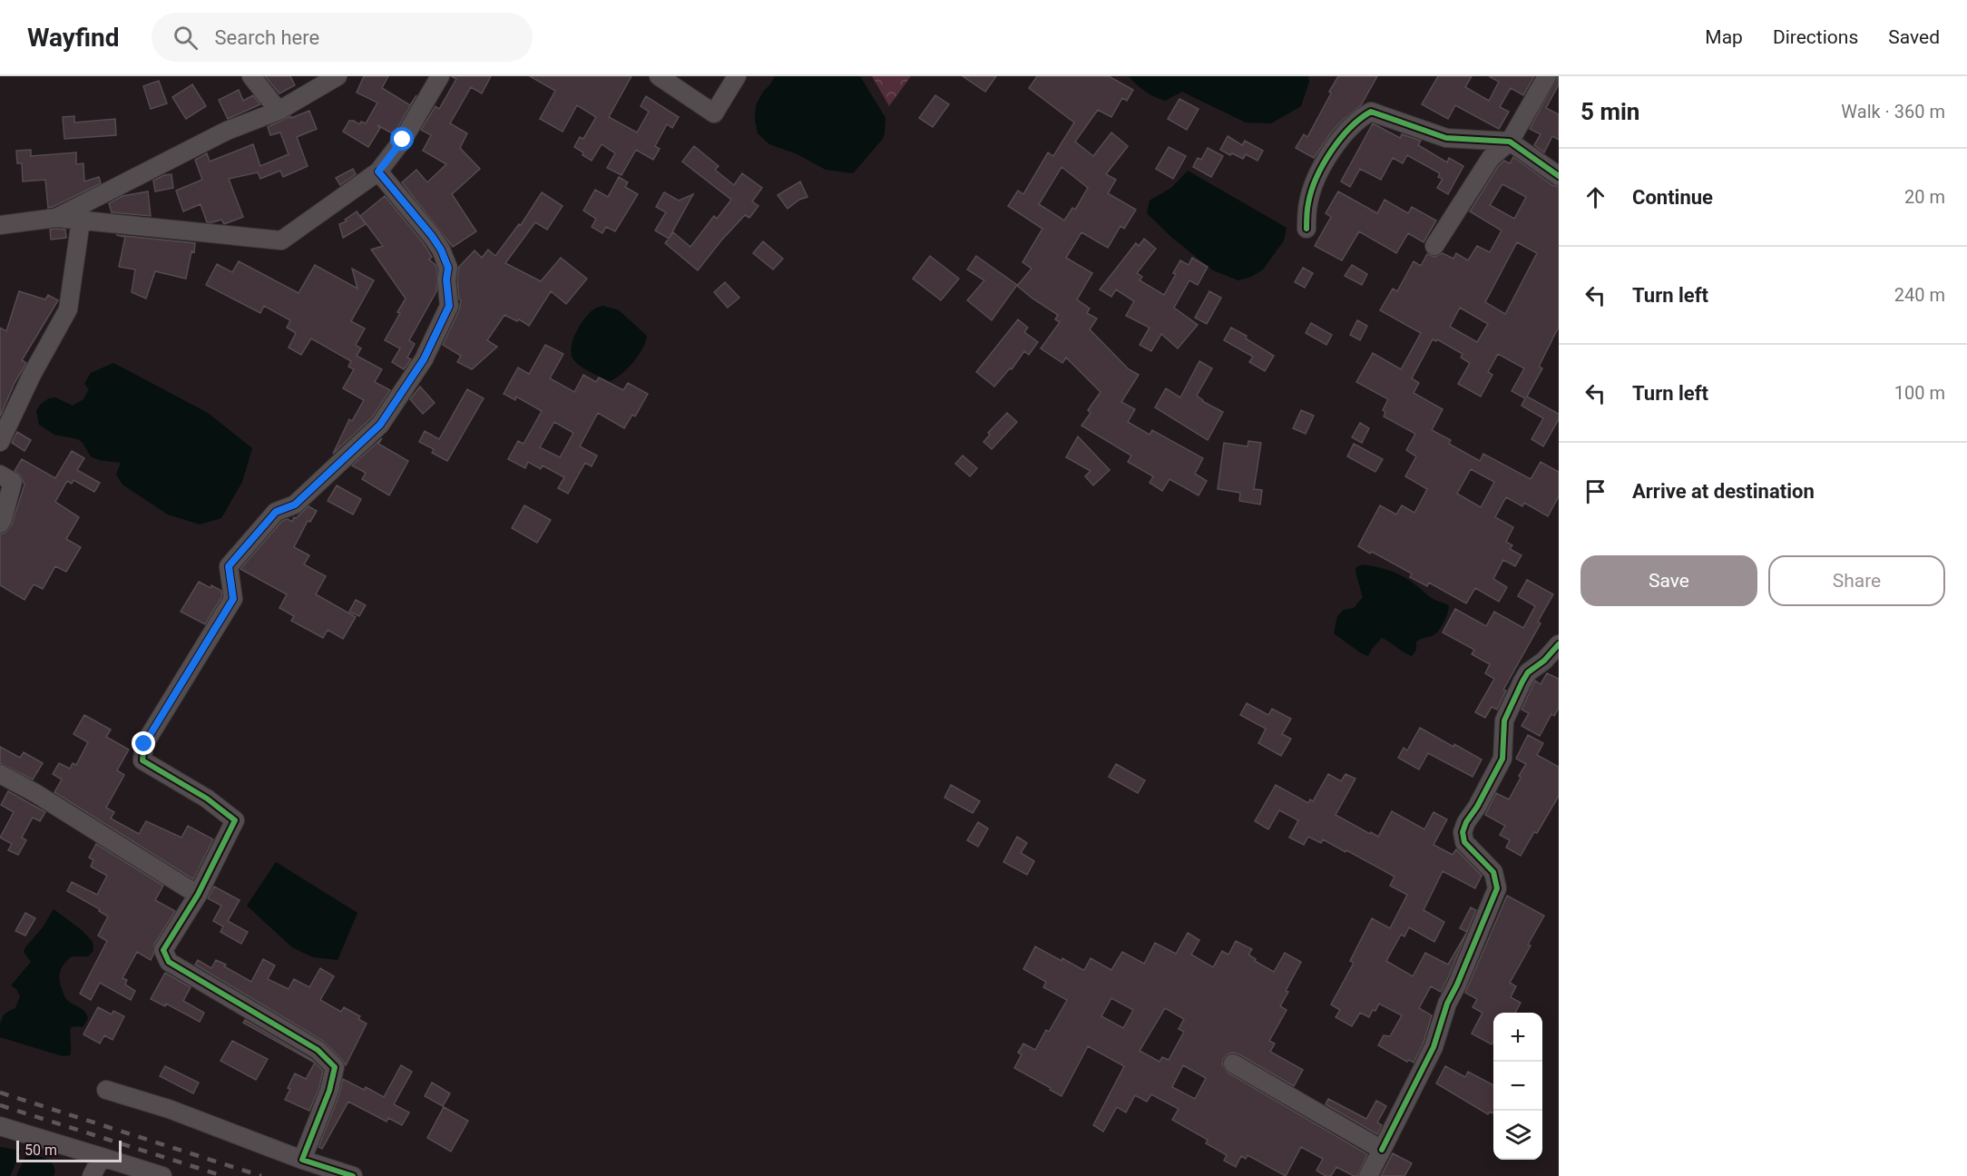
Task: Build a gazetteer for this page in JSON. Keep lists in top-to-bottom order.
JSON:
{
  "scale_bar": "50 m",
  "page": {
    "header": "Wayfind",
    "search": "Search here",
    "nav": ["Map", "Directions", "Saved"],
    "heading": ["5 min", "Walk · 360 m"],
    "list": [
      ["Continue", "20 m"],
      ["Turn left", "240 m"],
      ["Turn left", "100 m"],
      "Arrive at destination"
    ],
    "buttons": ["Save", "Share"],
    "map_buttons": ["+", "−"],
    "scale": "50 m"
  }
}
